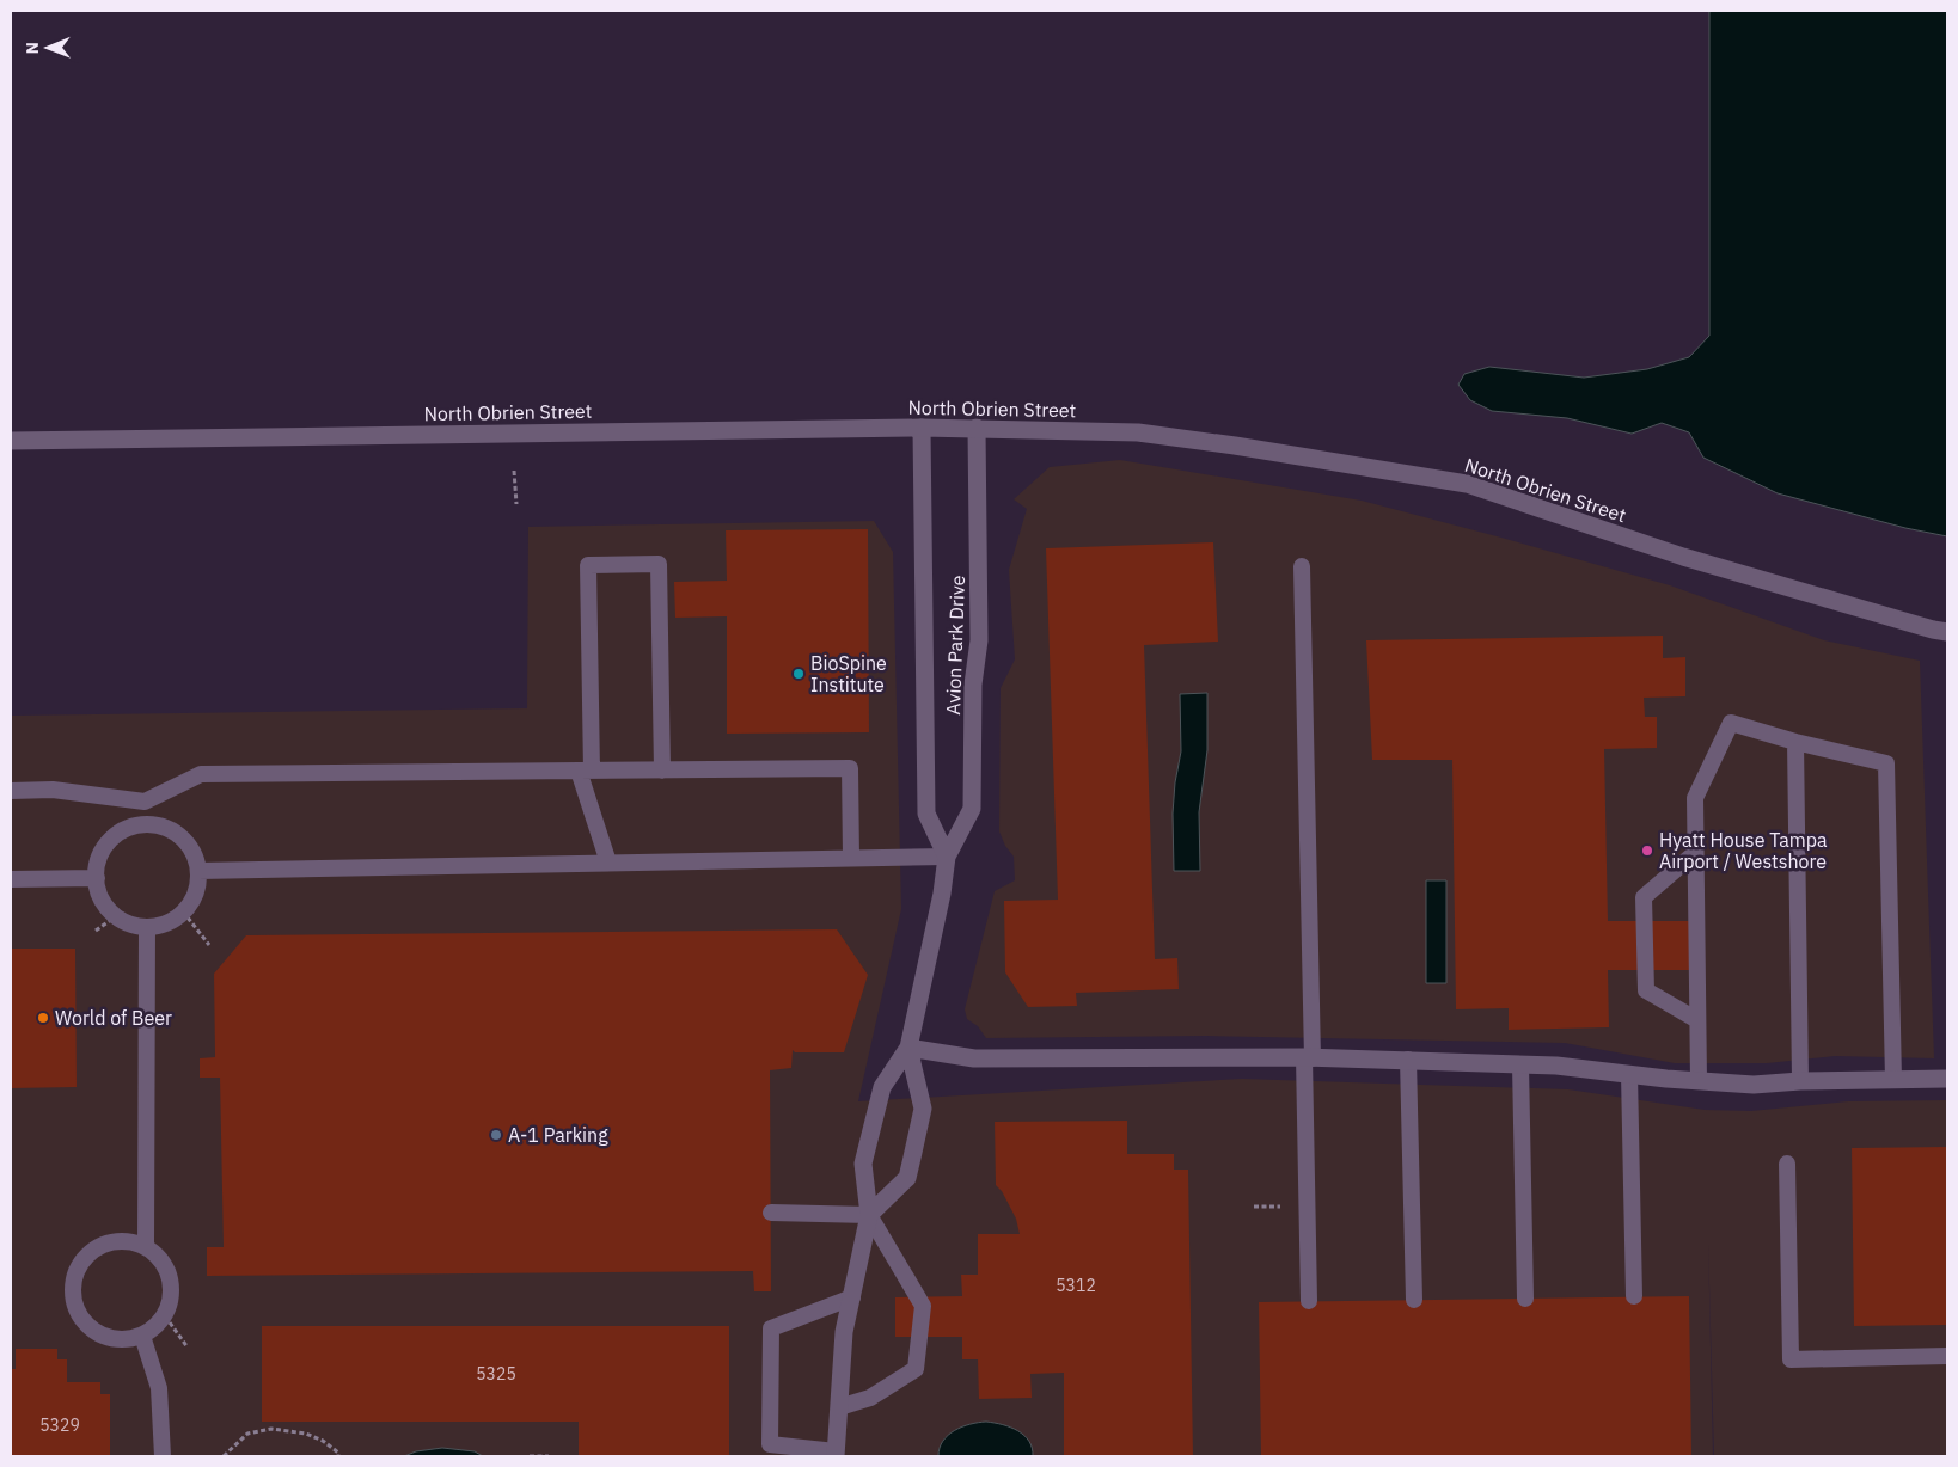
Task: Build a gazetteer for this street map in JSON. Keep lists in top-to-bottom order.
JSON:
{
  "streets": {
    "street": ["North Obrien Street", "Avion Park Drive"]
  },
  "crossings": [
    ["North Obrien Street", "Avion Park Drive"]
  ],
  "places": [
    "BioSpine Institute",
    "Hyatt House Tampa Airport / Westshore",
    "World of Beer",
    "A-1 Parking"
  ],
  "house_numbers": ["5312", "5325", "5329"],
  "north": "left"
}
